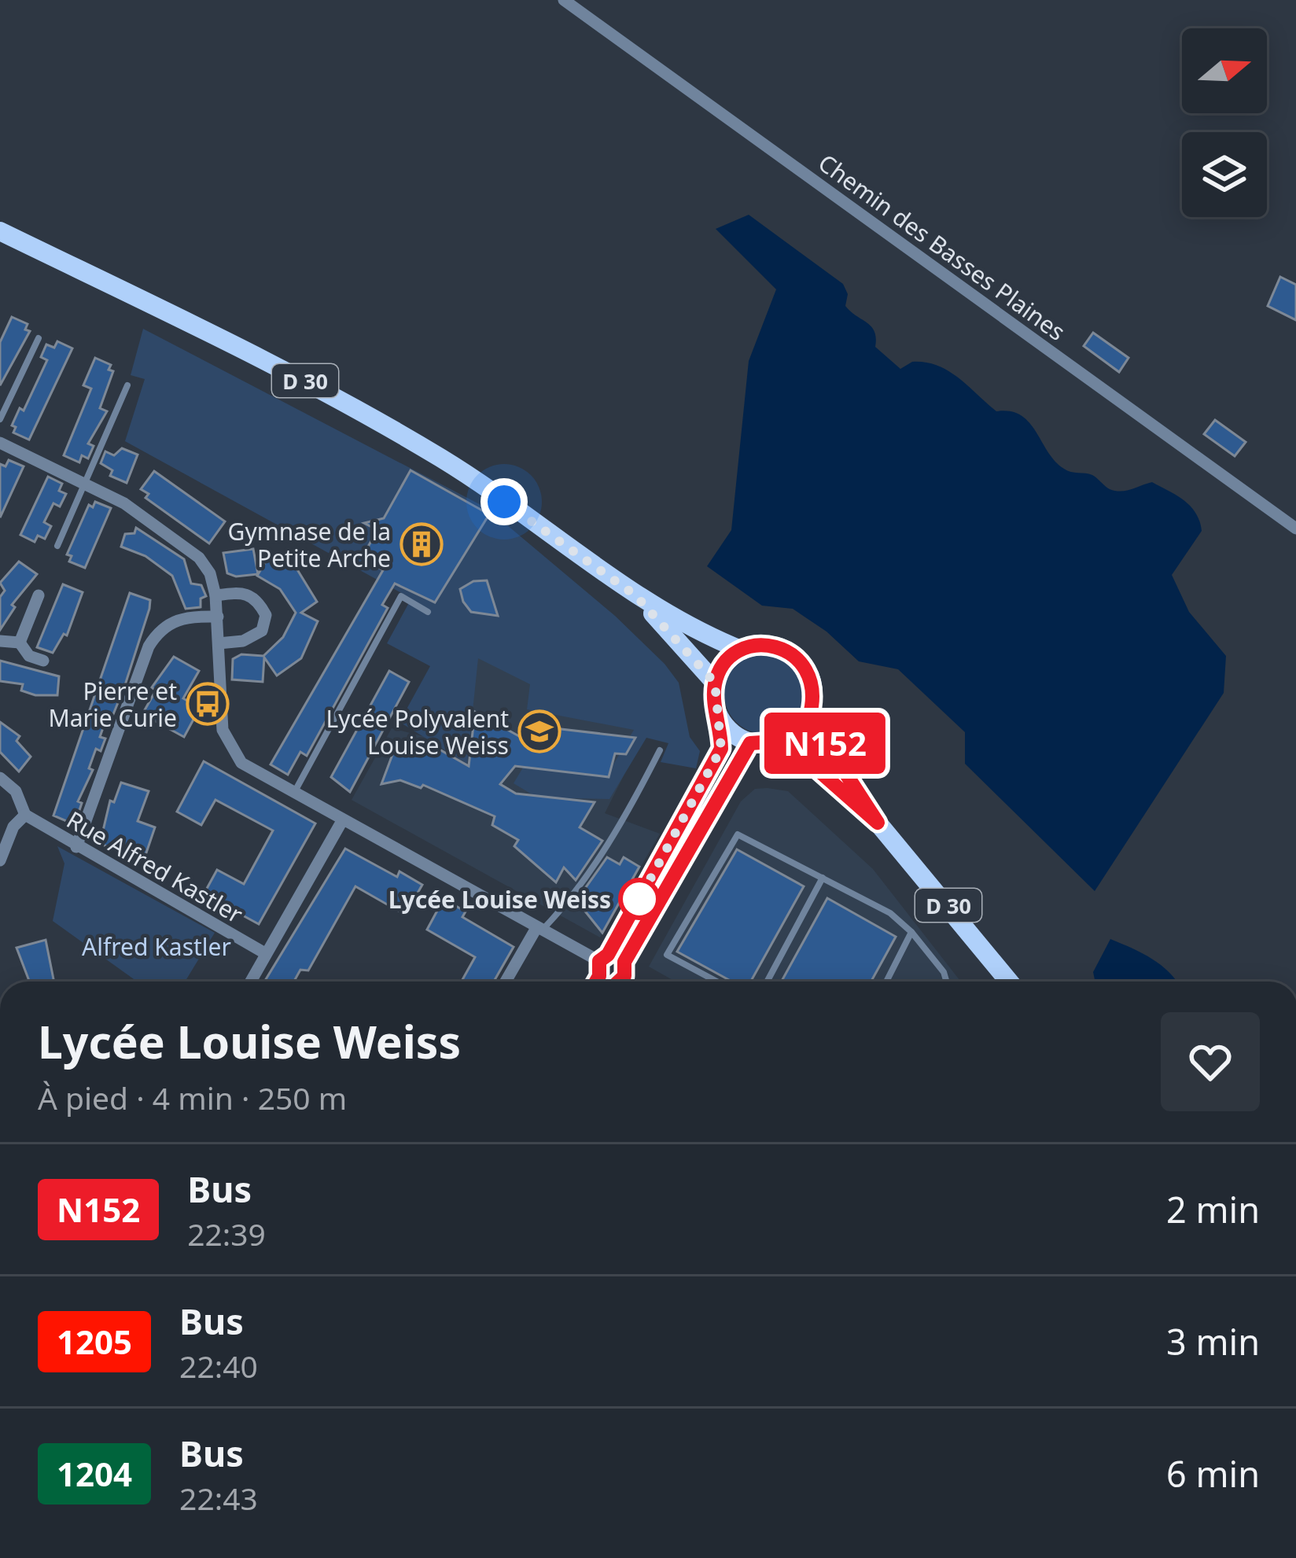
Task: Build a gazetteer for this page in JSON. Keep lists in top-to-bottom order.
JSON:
{
  "streets": {
    "main road": ["D 30"],
    "street": ["Chemin des Basses Plaines", "Rue Alfred Kastler"]
  },
  "parks": ["Alfred Kastler"],
  "places": {
    "building": ["Gymnase de la Petite Arche"],
    "bus stop": ["Pierre et Marie Curie"],
    "school or university": ["Lycée Polyvalent Louise Weiss"],
    "other": ["Lycée Louise Weiss"]
  },
  "lines": ["bus line N152"],
  "north": "right",
  "page": {
    "on_map": "N152",
    "heading": ["Lycée Louise Weiss", "À pied · 4 min · 250 m"],
    "list": [
      {
        "mark": "N152",
        "name": "Bus",
        "note": "22:39",
        "value": "2 min"
      },
      {
        "mark": "1205",
        "name": "Bus",
        "note": "22:40",
        "value": "3 min"
      },
      {
        "mark": "1204",
        "name": "Bus",
        "note": "22:43",
        "value": "6 min"
      }
    ]
  }
}
